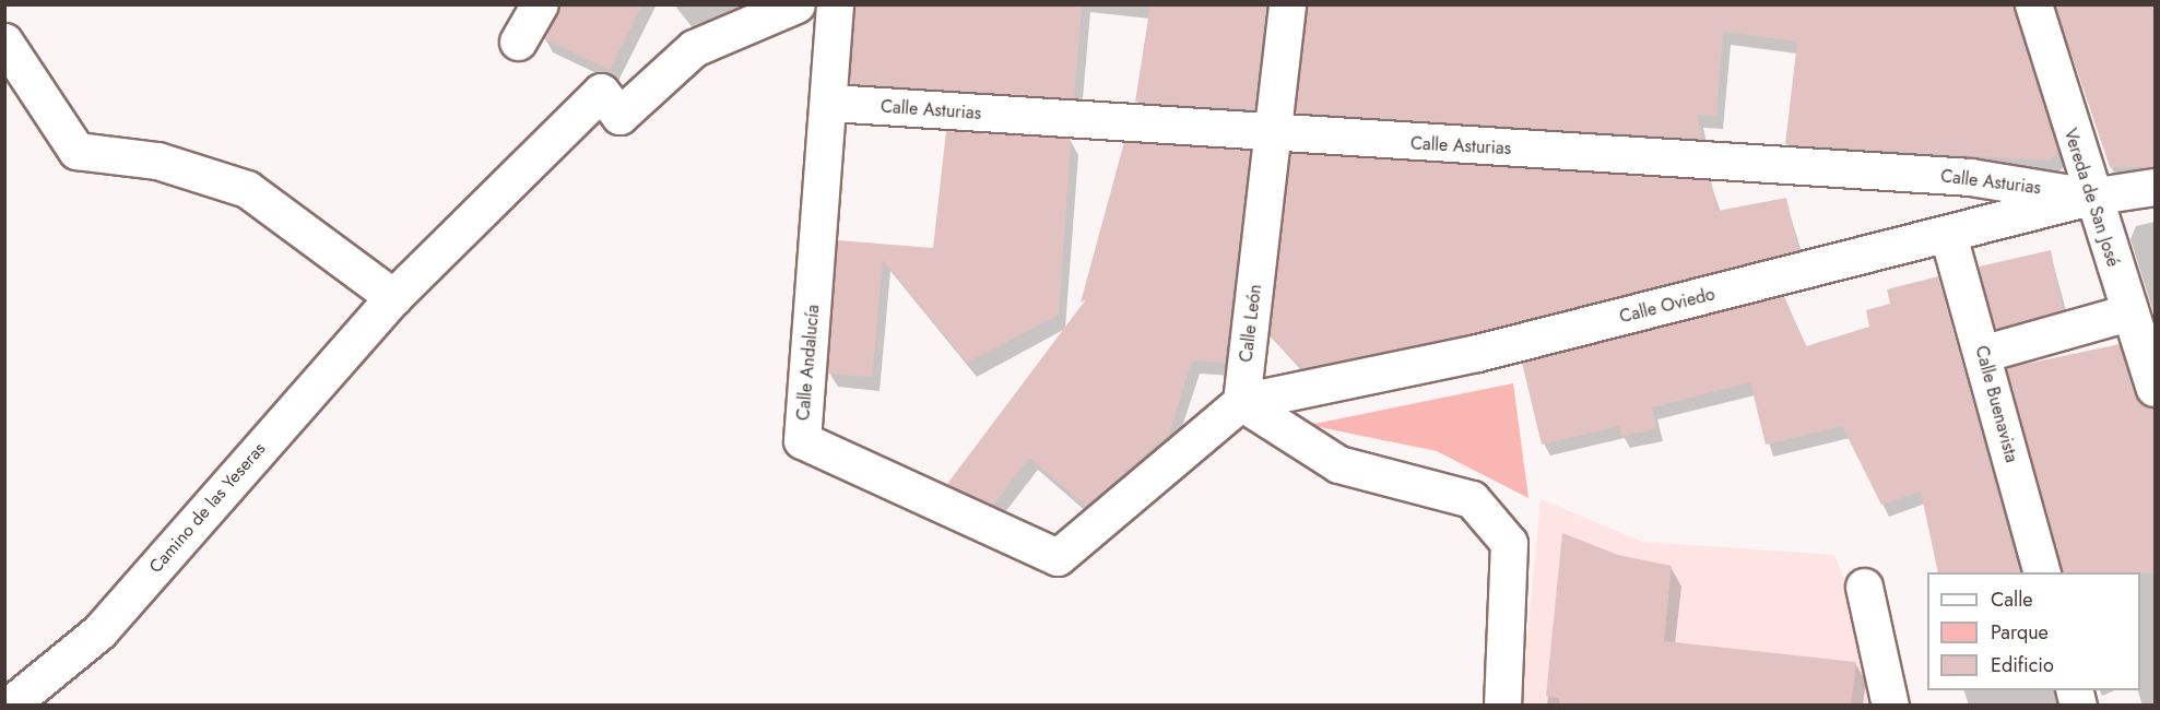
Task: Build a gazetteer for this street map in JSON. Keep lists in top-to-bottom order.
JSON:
{
  "streets": {
    "street": [
      "Calle Asturias",
      "Vereda de San José",
      "Calle Oviedo",
      "Calle León",
      "Calle Andalucía",
      "Calle Buenavista",
      "Camino de las Yeseras"
    ]
  },
  "crossings": [
    ["Calle Asturias", "Vereda de San José"],
    ["Calle Asturias", "Calle Oviedo"],
    ["Calle Asturias", "Calle León"],
    ["Calle Asturias", "Calle Andalucía"],
    ["Vereda de San José", "Calle Oviedo"],
    ["Calle Oviedo", "Calle León"],
    ["Calle Oviedo", "Calle Andalucía"],
    ["Calle Oviedo", "Calle Buenavista"],
    ["Calle León", "Calle Andalucía"]
  ],
  "legend": ["Calle", "Parque", "Edificio"]
}
